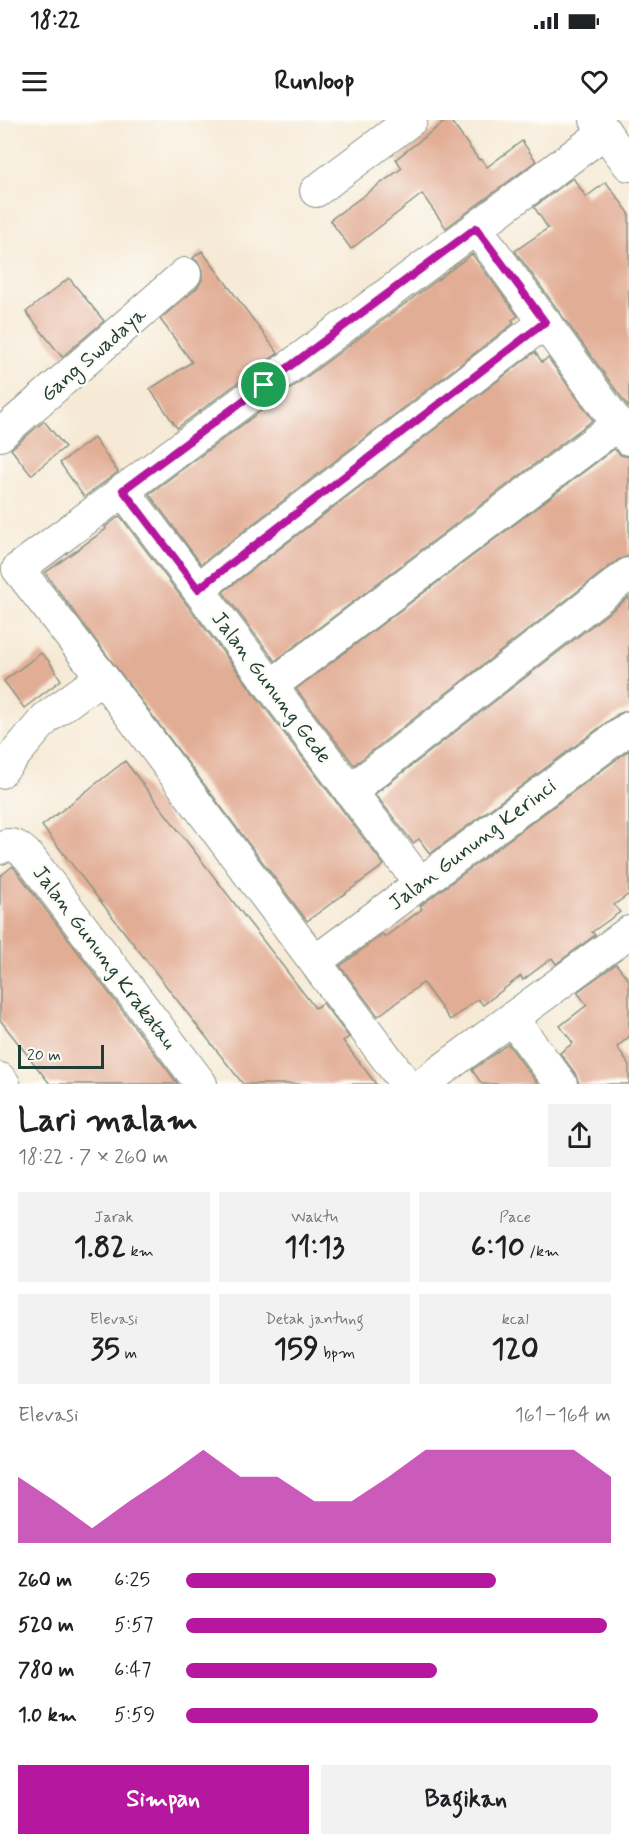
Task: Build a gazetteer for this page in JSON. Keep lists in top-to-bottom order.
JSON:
{
  "streets": {
    "street": [
      "Gang Swadaya",
      "Jalan Gunung Gede",
      "Jalan Gunung Kerinci",
      "Jalan Gunung Krakatau"
    ]
  },
  "crossings": [
    ["Jalan Gunung Gede", "Jalan Gunung Kerinci"]
  ],
  "scale_bar": "20 m",
  "page": {
    "status": "18:22",
    "header": "Runloop",
    "scale": "20 m",
    "heading": ["Lari malam", "18:22 · 7 × 260 m"],
    "stats": [
      ["Jarak", "1.82 km"],
      ["Waktu", "11:13"],
      ["Pace", "6:10 /km"],
      ["Elevasi", "35 m"],
      ["Detak jantung", "159 bpm"],
      ["kcal", "120"]
    ],
    "chart": ["Elevasi", "161–164 m"],
    "list": [
      {
        "name": "260 m",
        "note": "6:25"
      },
      {
        "name": "520 m",
        "note": "5:57"
      },
      {
        "name": "780 m",
        "note": "6:47"
      },
      {
        "name": "1.0 km",
        "note": "5:59"
      }
    ],
    "buttons": ["Simpan", "Bagikan"]
  }
}
